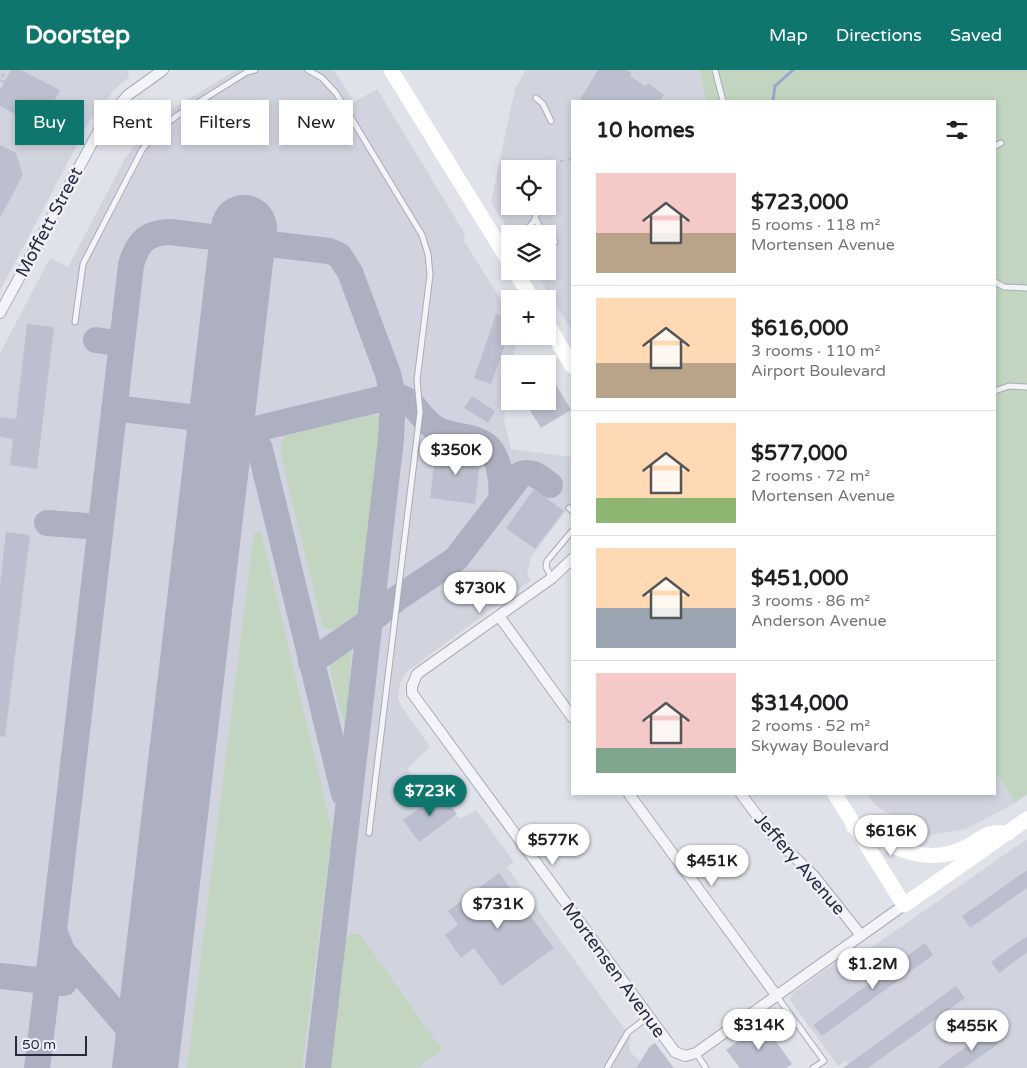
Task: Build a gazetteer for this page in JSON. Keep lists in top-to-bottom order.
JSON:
{
  "streets": {
    "street": ["Moffett Street", "Jeffery Avenue", "Mortensen Avenue"]
  },
  "scale_bar": "50 m",
  "page": {
    "header": "Doorstep",
    "nav": ["Map", "Directions", "Saved"],
    "chip": [
      "Buy",
      "Rent",
      "Filters",
      "New"
    ],
    "heading": "10 homes",
    "map_buttons": ["+", "−"],
    "list": [
      {
        "name": "$723,000",
        "note": "5 rooms · 118 m² · Mortensen Avenue"
      },
      {
        "name": "$616,000",
        "note": "3 rooms · 110 m² · Airport Boulevard"
      },
      {
        "name": "$577,000",
        "note": "2 rooms · 72 m² · Mortensen Avenue"
      },
      {
        "name": "$451,000",
        "note": "3 rooms · 86 m² · Anderson Avenue"
      },
      {
        "name": "$314,000",
        "note": "2 rooms · 52 m² · Skyway Boulevard"
      }
    ],
    "price": [
      "$350K",
      "$730K",
      "$723K",
      "$616K",
      "$577K",
      "$451K",
      "$731K",
      "$1.2M",
      "$314K",
      "$455K"
    ],
    "scale": "50 m"
  }
}
